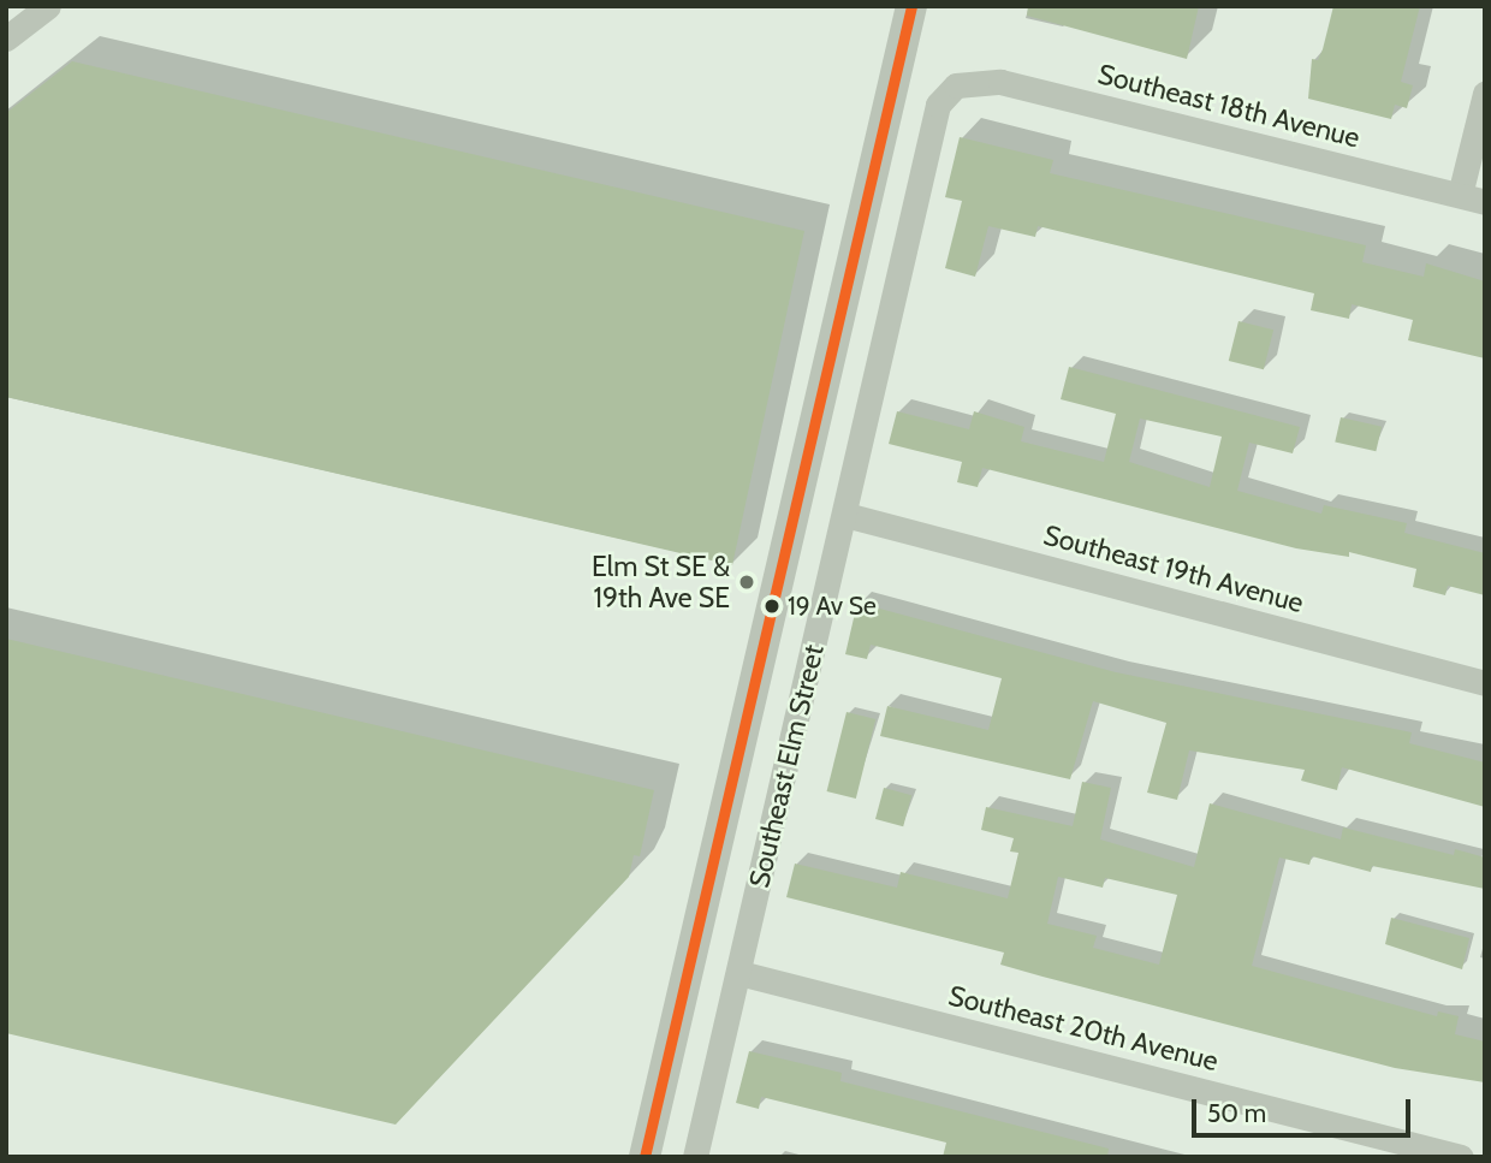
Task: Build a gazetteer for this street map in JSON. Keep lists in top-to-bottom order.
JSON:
{
  "streets": {
    "street": [
      "Southeast 18th Avenue",
      "Southeast 19th Avenue",
      "Southeast Elm Street",
      "Southeast 20th Avenue"
    ]
  },
  "crossings": [
    ["Southeast 18th Avenue", "Southeast Elm Street"],
    ["Southeast 19th Avenue", "Southeast Elm Street"],
    ["Southeast Elm Street", "Southeast 20th Avenue"]
  ],
  "places": ["Elm St SE & 19th Ave SE", "19 Av Se"],
  "scale_bar": "50 m"
}
